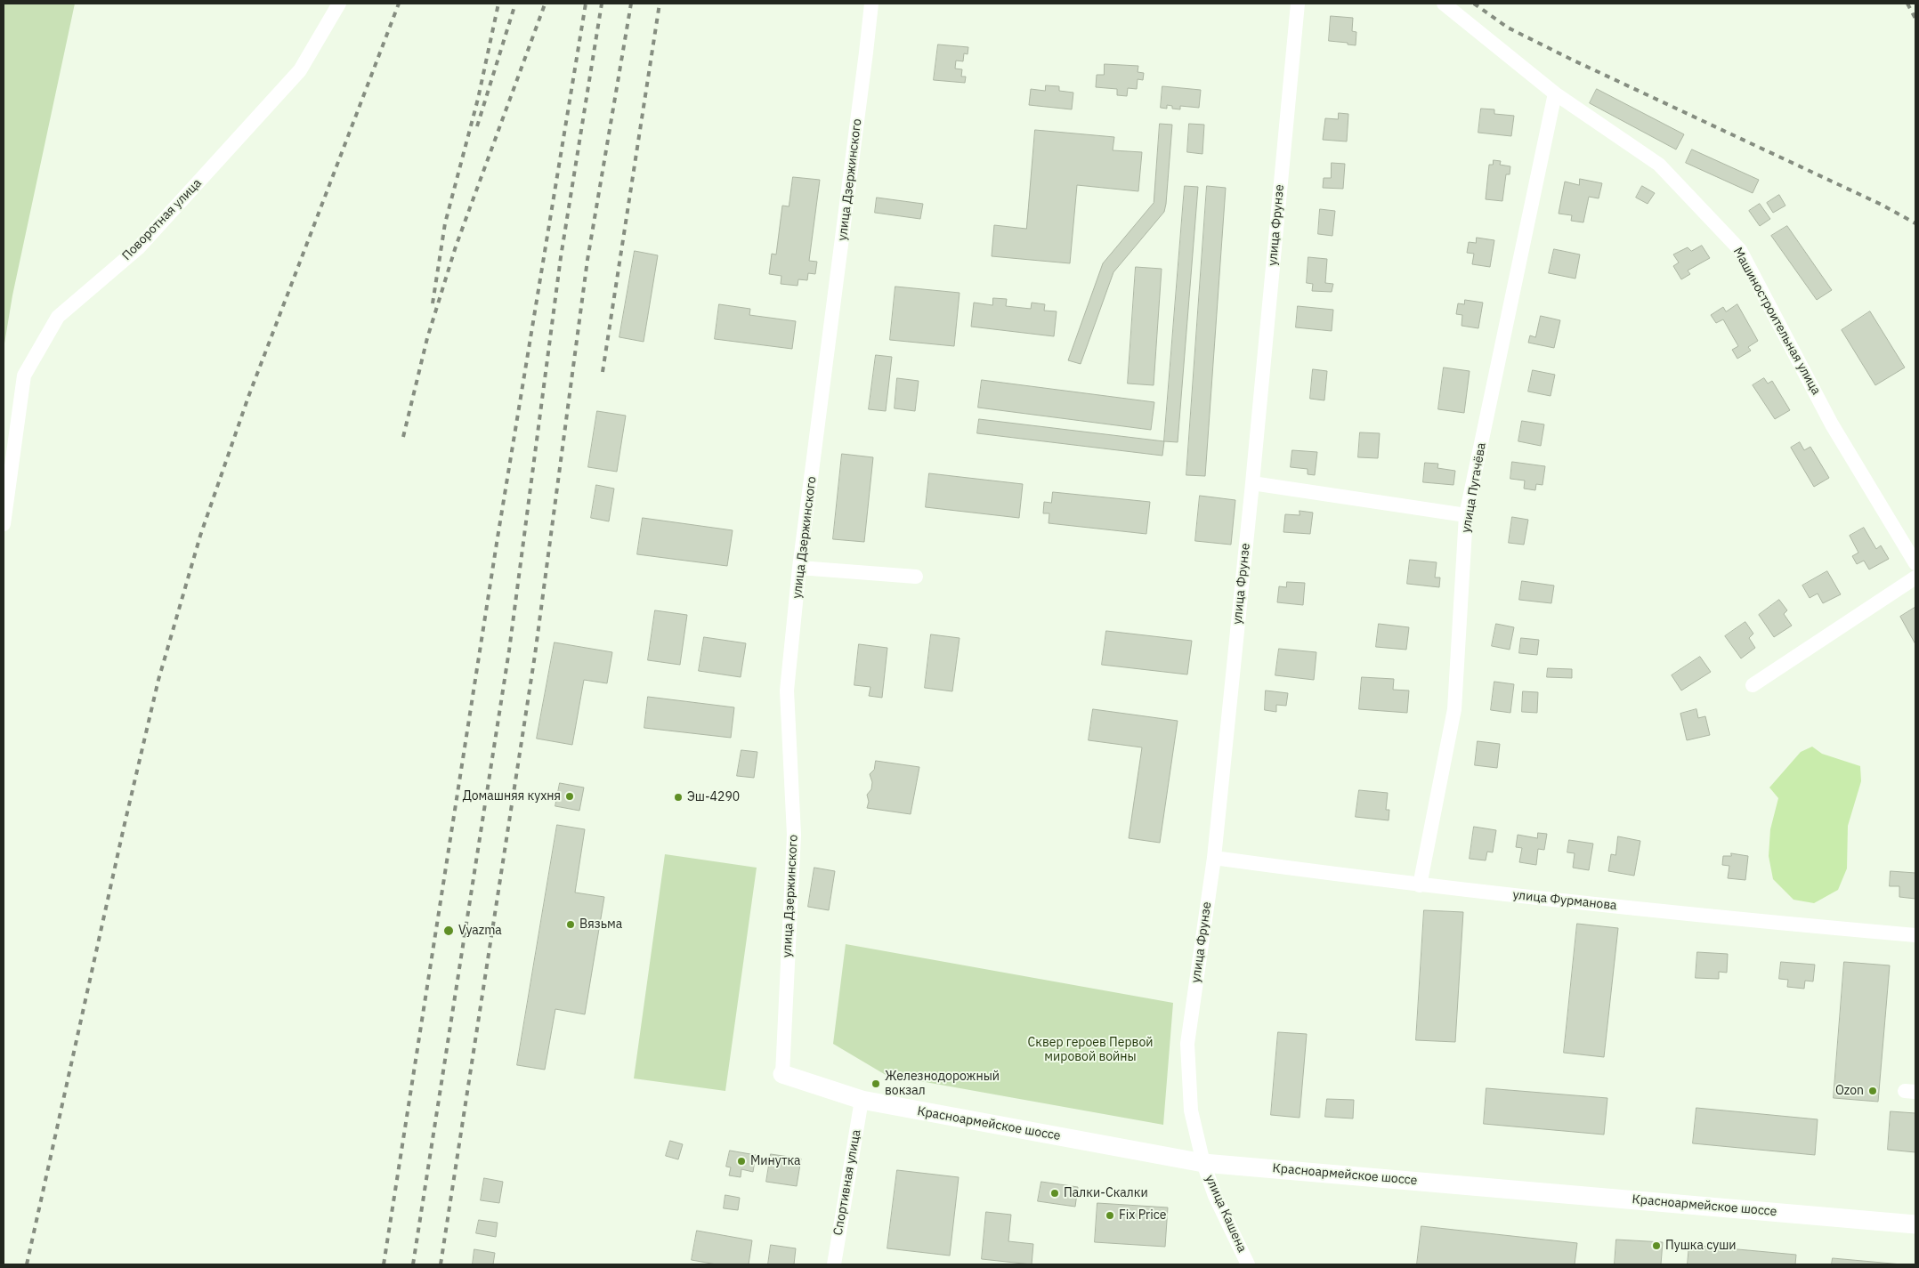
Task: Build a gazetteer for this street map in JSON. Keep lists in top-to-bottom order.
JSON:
{
  "streets": {
    "street": [
      "улица Дзержинского",
      "Поворотная улица",
      "улица Фрунзе",
      "Машиностроительная улица",
      "улица Пугачёва",
      "улица Фурманова",
      "Красноармейское шоссе",
      "Спортивная улица",
      "улица Кашена"
    ]
  },
  "crossings": [
    ["улица Дзержинского", "Красноармейское шоссе"],
    ["улица Фрунзе", "улица Фурманова"],
    ["улица Фрунзе", "Красноармейское шоссе"],
    ["улица Фрунзе", "улица Кашена"],
    ["Машиностроительная улица", "улица Пугачёва"],
    ["улица Пугачёва", "улица Фурманова"],
    ["Красноармейское шоссе", "Спортивная улица"],
    ["Красноармейское шоссе", "улица Кашена"]
  ],
  "parks": ["Сквер героев Первой мировой войны"],
  "places": [
    "Домашняя кухня",
    "Эш-4290",
    "Вязьма",
    "Vyazma",
    "Железнодорожный вокзал",
    "Ozon",
    "Минутка",
    "Палки-Скалки",
    "Fix Price",
    "Пушка суши"
  ]
}
